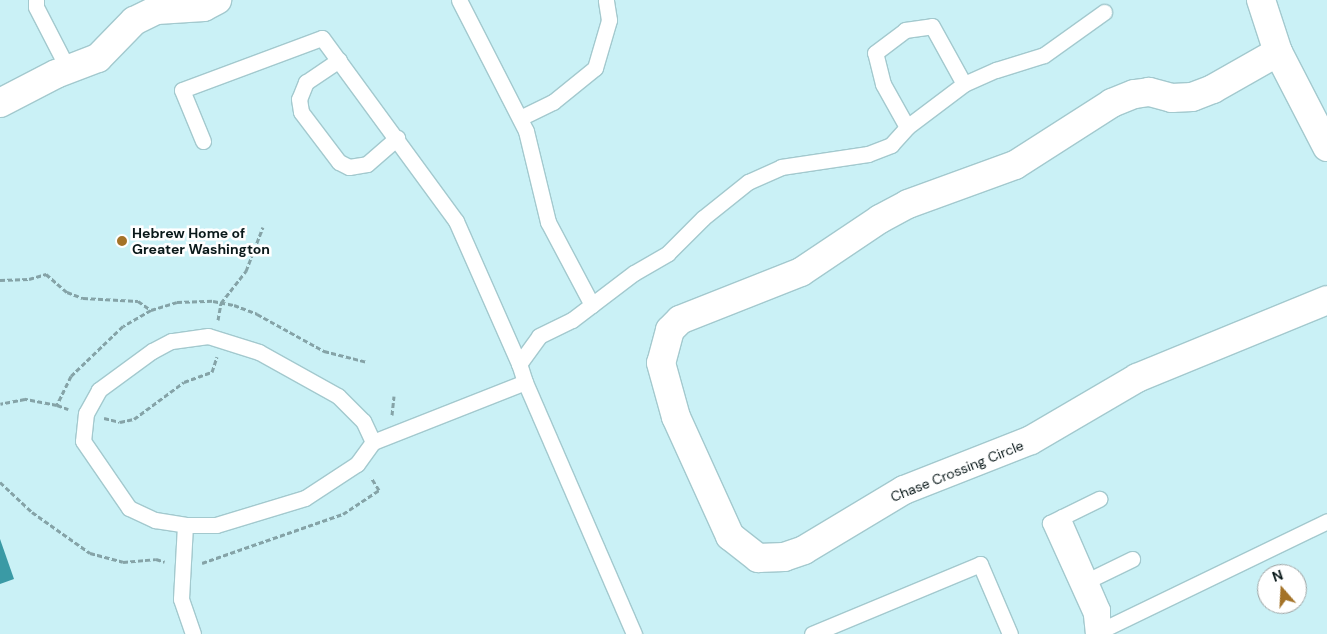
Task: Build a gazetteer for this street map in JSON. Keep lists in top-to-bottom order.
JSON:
{
  "streets": {
    "street": ["Chase Crossing Circle"]
  },
  "places": ["Hebrew Home of Greater Washington"],
  "north": "top"
}
